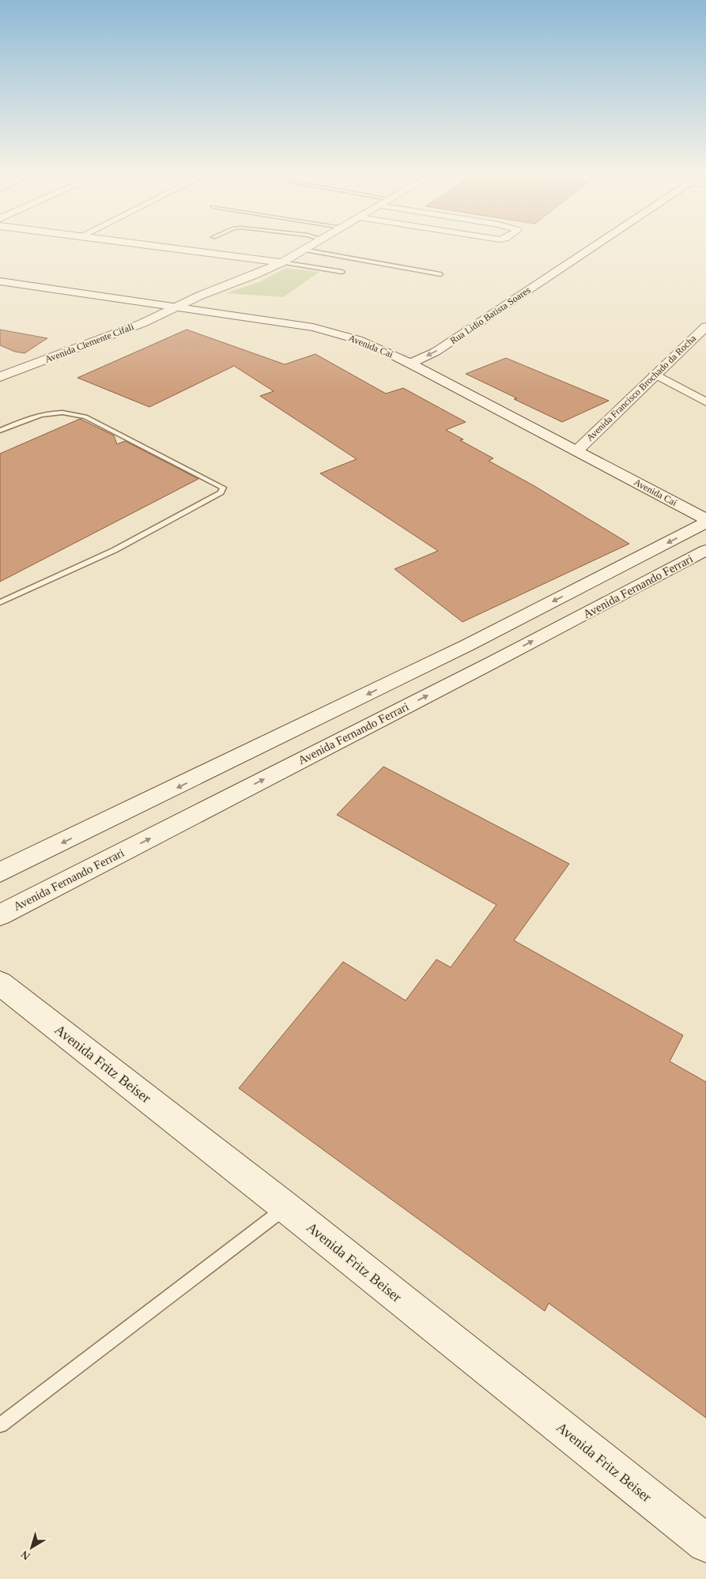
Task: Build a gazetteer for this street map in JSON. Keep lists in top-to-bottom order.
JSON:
{
  "streets": {
    "main road": [
      "Rua Lídio Batista Soares",
      "Avenida Clemente Cifali",
      "Avenida Caí",
      "Avenida Francisco Brochado da Rocha",
      "Avenida Fernando Ferrari",
      "Avenida Fritz Beiser"
    ]
  },
  "crossings": [
    ["Rua Lídio Batista Soares", "Avenida Caí"],
    ["Avenida Clemente Cifali", "Avenida Caí"],
    ["Avenida Caí", "Avenida Francisco Brochado da Rocha"]
  ],
  "north": "bottom left"
}
